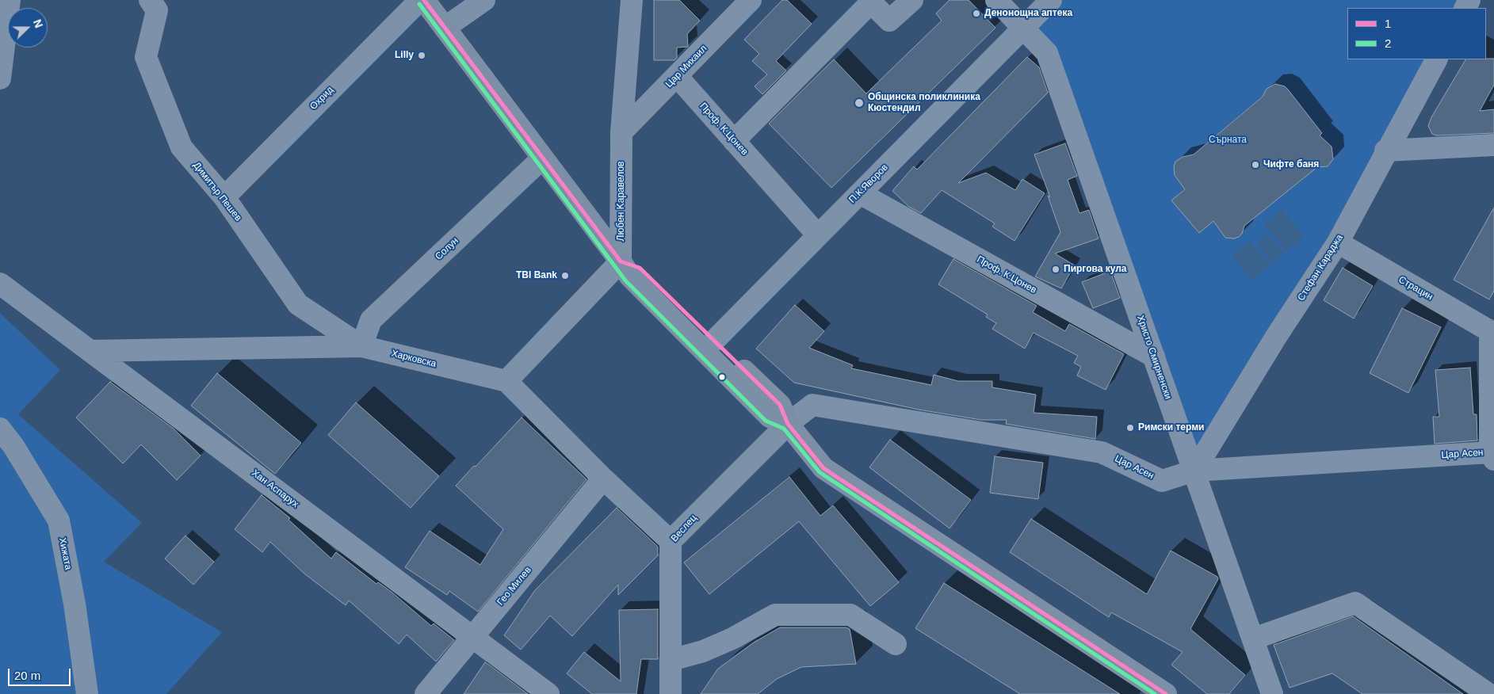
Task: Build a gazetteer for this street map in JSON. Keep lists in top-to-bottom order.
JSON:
{
  "streets": {
    "street": [
      "Цар Михаил",
      "Охрид",
      "Проф. К.Цонев",
      "П.К.Яворов",
      "Димитър Пешев",
      "Любен Kаравелов",
      "Солун",
      "Стефан Караджа",
      "Страцин",
      "Христо Смирненски",
      "Харковска",
      "Цар Асен",
      "Хан Аспарух",
      "Веслец",
      "Хижата",
      "Гео Милев"
    ]
  },
  "crossings": [
    ["Цар Михаил", "Проф. К.Цонев"],
    ["Цар Михаил", "Любен Kаравелов"],
    ["Охрид", "Димитър Пешев"],
    ["Проф. К.Цонев", "П.К.Яворов"],
    ["Проф. К.Цонев", "Христо Смирненски"],
    ["П.К.Яворов", "Христо Смирненски"],
    ["Димитър Пешев", "Солун"],
    ["Димитър Пешев", "Харковска"],
    ["Солун", "Харковска"],
    ["Стефан Караджа", "Страцин"],
    ["Стефан Караджа", "Христо Смирненски"],
    ["Стефан Караджа", "Цар Асен"],
    ["Христо Смирненски", "Цар Асен"],
    ["Харковска", "Хан Аспарух"],
    ["Цар Асен", "Веслец"],
    ["Хан Аспарух", "Гео Милев"]
  ],
  "parks": ["Сърната"],
  "places": [
    "Денонощна аптека",
    "Lilly",
    "Общинска поликлиника Кюстендил",
    "Чифте баня",
    "Пиргова кула",
    "TBI Bank",
    "Римски терми"
  ],
  "lines": ["transit line 1", "transit line 2"],
  "legend": ["1", "2"],
  "scale_bar": "20 m",
  "north": "right"
}
